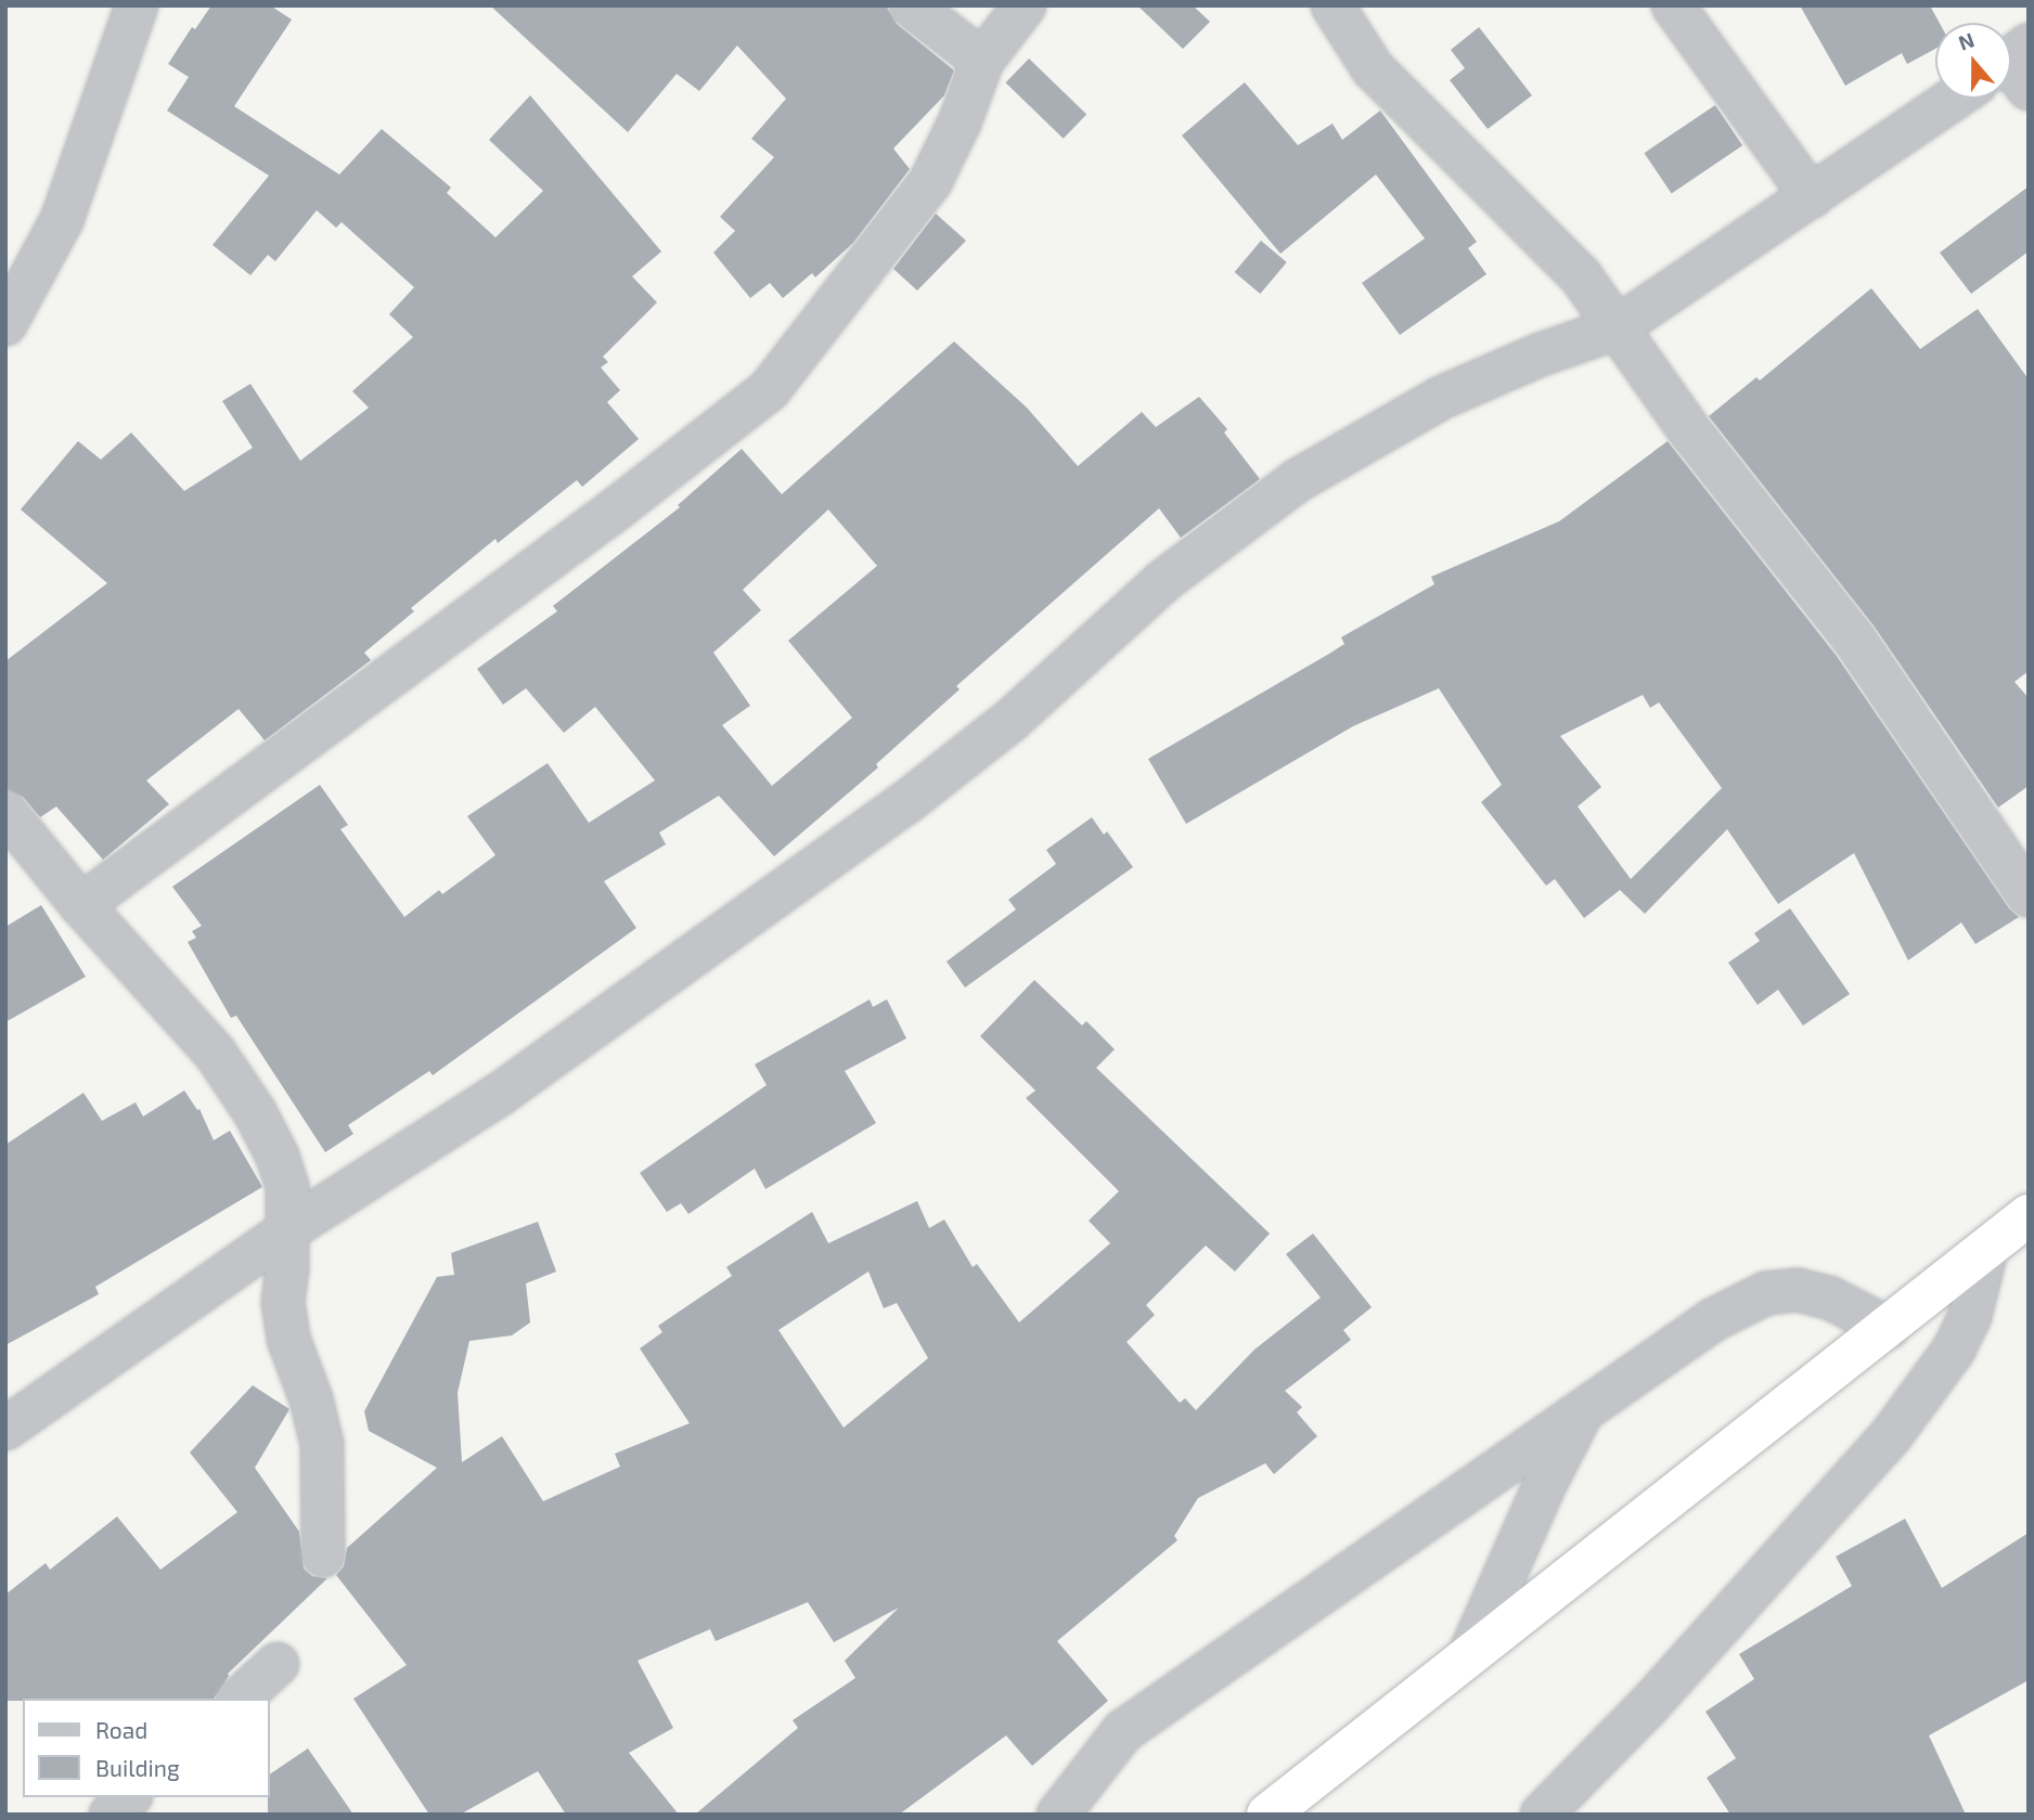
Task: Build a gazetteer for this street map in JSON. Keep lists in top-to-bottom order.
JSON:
{
  "legend": ["Road", "Building"],
  "north": "top"
}
